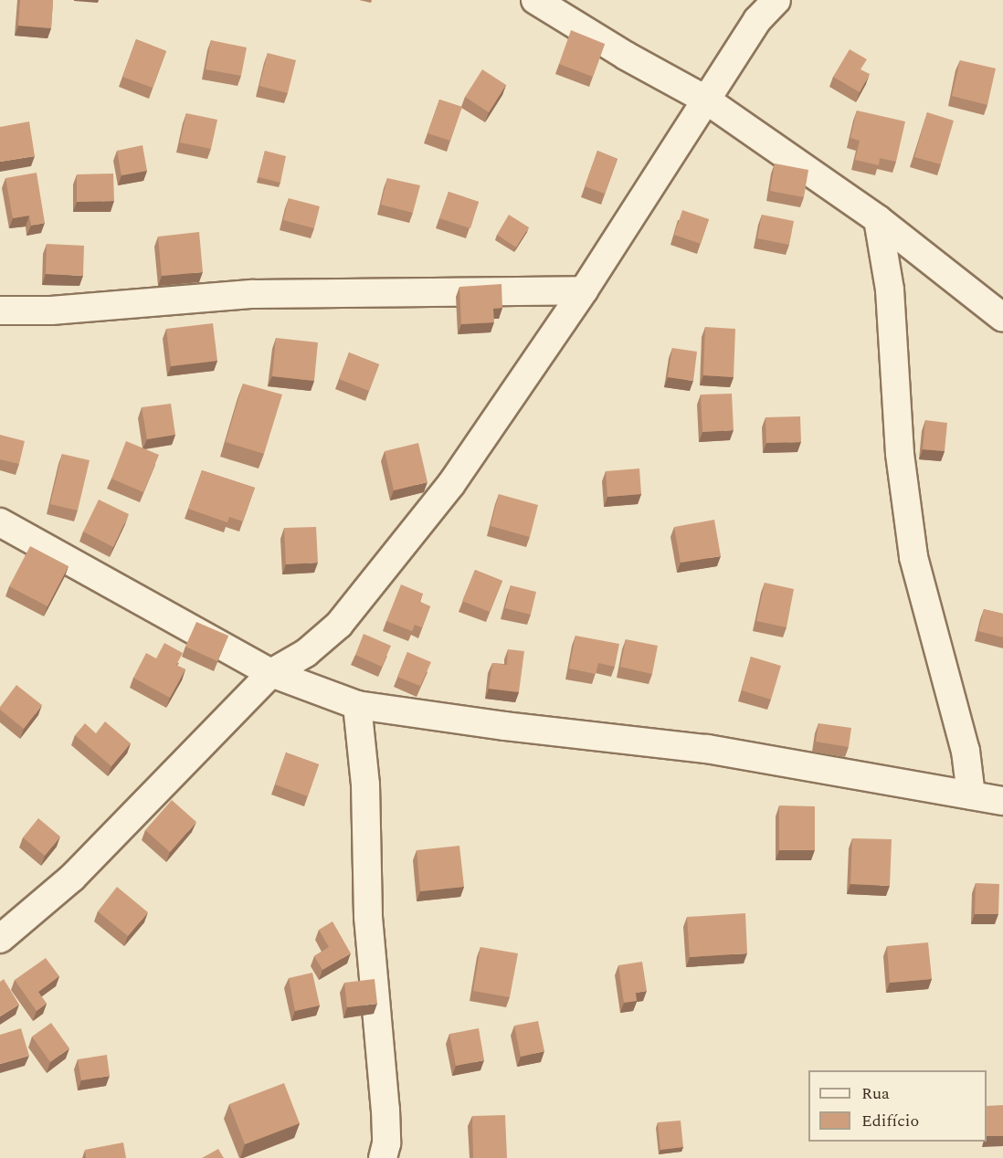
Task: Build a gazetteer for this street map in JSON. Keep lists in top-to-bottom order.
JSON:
{
  "legend": ["Rua", "Edifício"]
}
